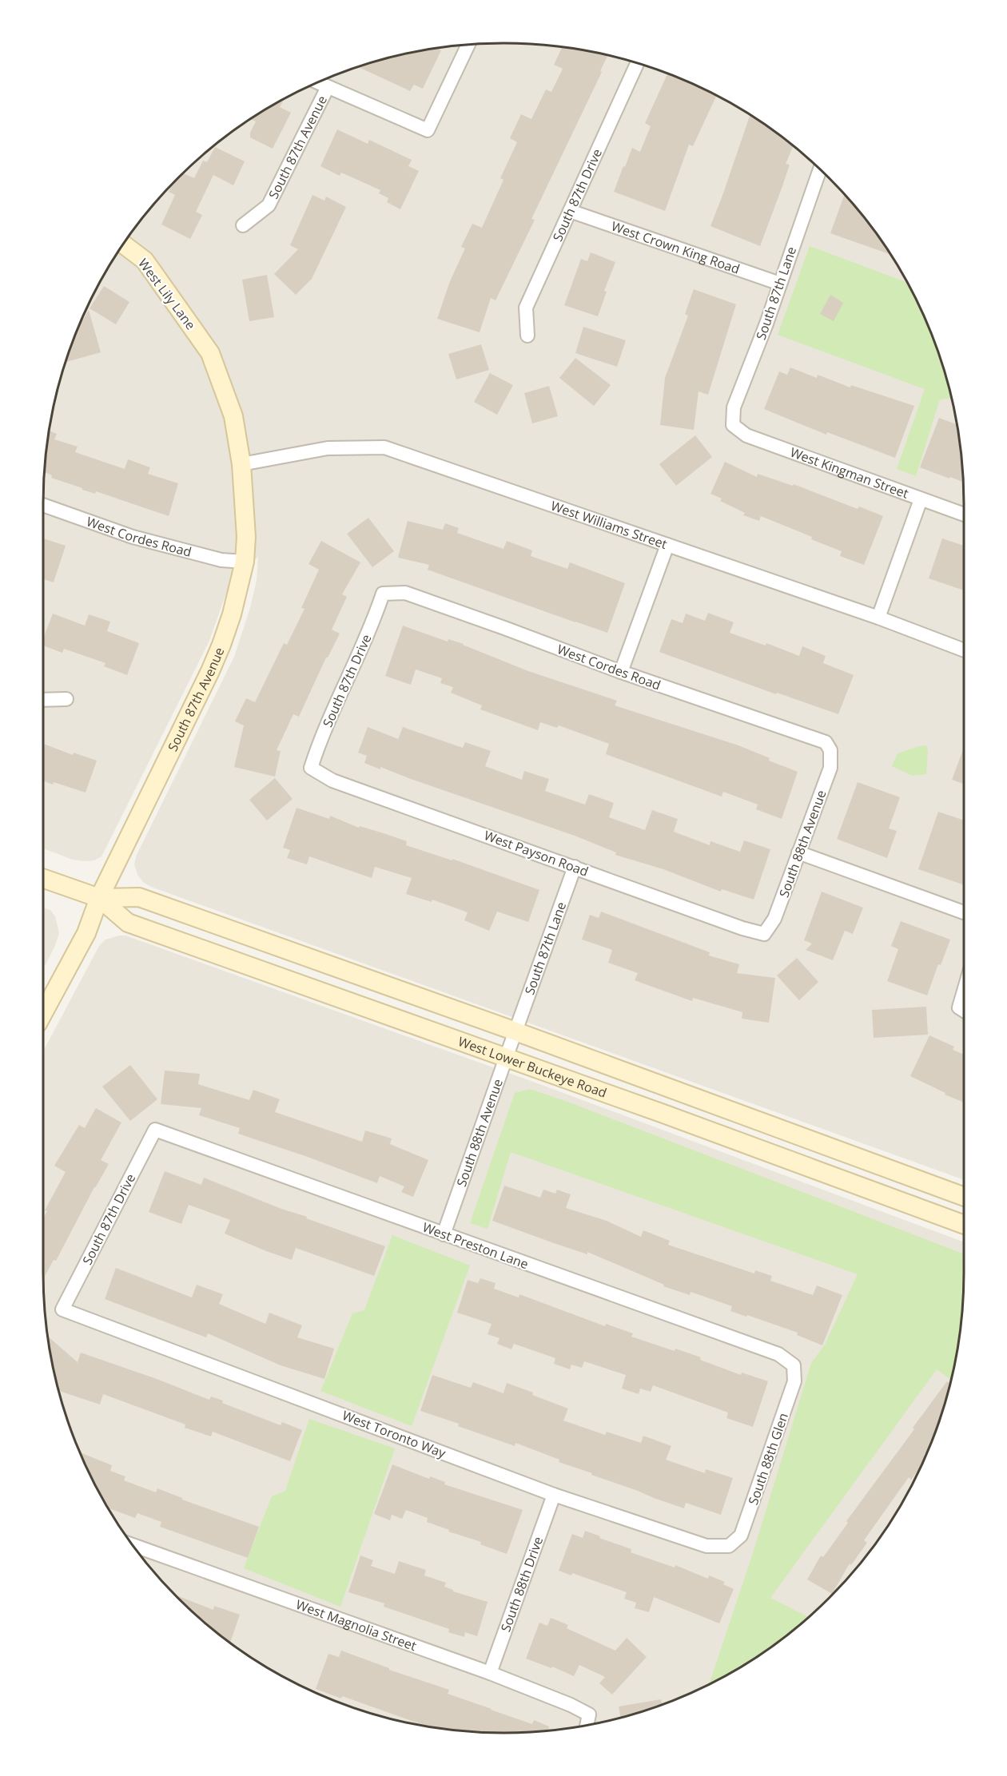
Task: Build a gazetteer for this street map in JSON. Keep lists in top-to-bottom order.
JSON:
{
  "streets": {
    "main road": ["South 87th Avenue", "West Lily Lane", "West Lower Buckeye Road"],
    "street": [
      "South 87th Drive",
      "West Crown King Road",
      "South 87th Lane",
      "West Kingman Street",
      "West Williams Street",
      "West Cordes Road",
      "South 88th Avenue",
      "West Payson Road",
      "West Preston Lane",
      "West Toronto Way",
      "South 88th Glen",
      "South 88th Drive",
      "West Magnolia Street"
    ]
  },
  "crossings": [
    ["South 87th Avenue", "West Lily Lane"],
    ["South 87th Avenue", "West Williams Street"],
    ["South 87th Avenue", "West Cordes Road"],
    ["South 87th Avenue", "West Lower Buckeye Road"],
    ["South 87th Drive", "West Crown King Road"],
    ["South 87th Drive", "West Cordes Road"],
    ["South 87th Drive", "West Payson Road"],
    ["South 87th Drive", "West Preston Lane"],
    ["South 87th Drive", "West Toronto Way"],
    ["West Crown King Road", "South 87th Lane"],
    ["South 87th Lane", "West Kingman Street"],
    ["South 87th Lane", "South 88th Avenue"],
    ["South 87th Lane", "West Payson Road"],
    ["South 87th Lane", "West Lower Buckeye Road"],
    ["West Cordes Road", "South 88th Avenue"],
    ["South 88th Avenue", "West Payson Road"],
    ["South 88th Avenue", "West Lower Buckeye Road"],
    ["South 88th Avenue", "West Preston Lane"],
    ["West Preston Lane", "South 88th Glen"],
    ["West Toronto Way", "South 88th Glen"],
    ["West Toronto Way", "South 88th Drive"],
    ["South 88th Drive", "West Magnolia Street"]
  ]
}
